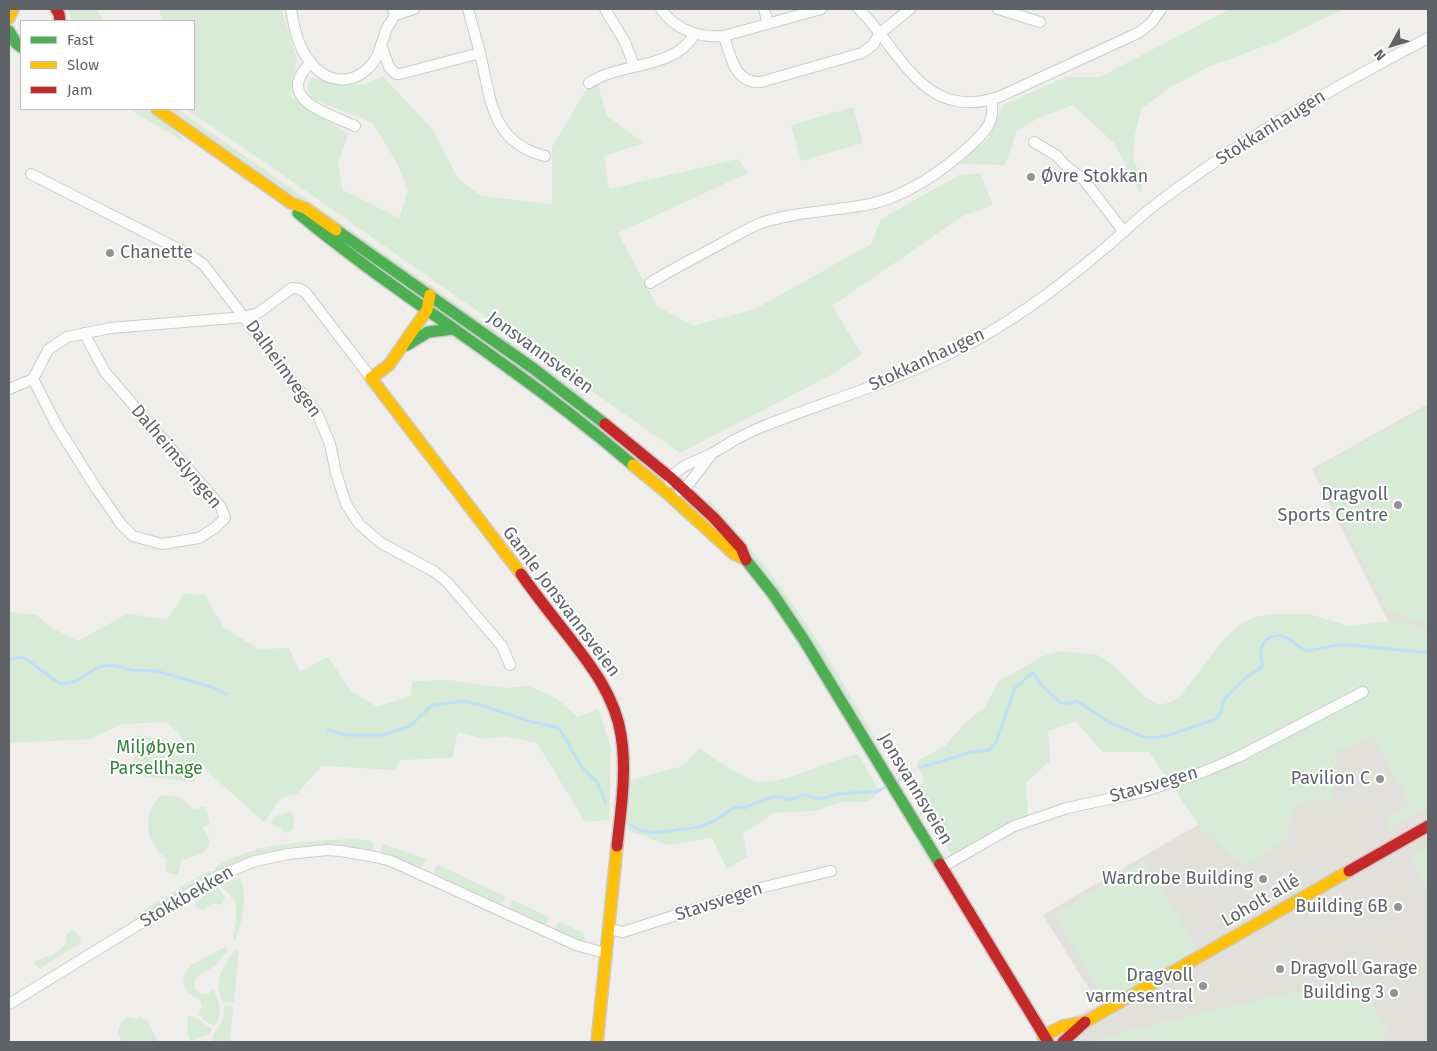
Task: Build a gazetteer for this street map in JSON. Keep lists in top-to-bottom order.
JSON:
{
  "streets": {
    "main road": ["Jonsvannsveien", "Gamle Jonsvannsveien", "Loholt allé"],
    "street": [
      "Stokkanhaugen",
      "Dalheimvegen",
      "Dalheimslyngen",
      "Stavsvegen",
      "Stokkbekken"
    ]
  },
  "crossings": [
    ["Stokkanhaugen", "Jonsvannsveien"],
    ["Jonsvannsveien", "Stavsvegen"],
    ["Jonsvannsveien", "Loholt allé"],
    ["Gamle Jonsvannsveien", "Stavsvegen"],
    ["Gamle Jonsvannsveien", "Stokkbekken"]
  ],
  "parks": ["Miljøbyen Parsellhage"],
  "places": [
    "Øvre Stokkan",
    "Chanette",
    "Dragvoll Sports Centre",
    "Pavilion C",
    "Wardrobe Building",
    "Building 6B",
    "Dragvoll Garage",
    "Dragvoll varmesentral",
    "Building 3"
  ],
  "legend": ["Fast", "Slow", "Jam"],
  "north": "bottom left"
}
